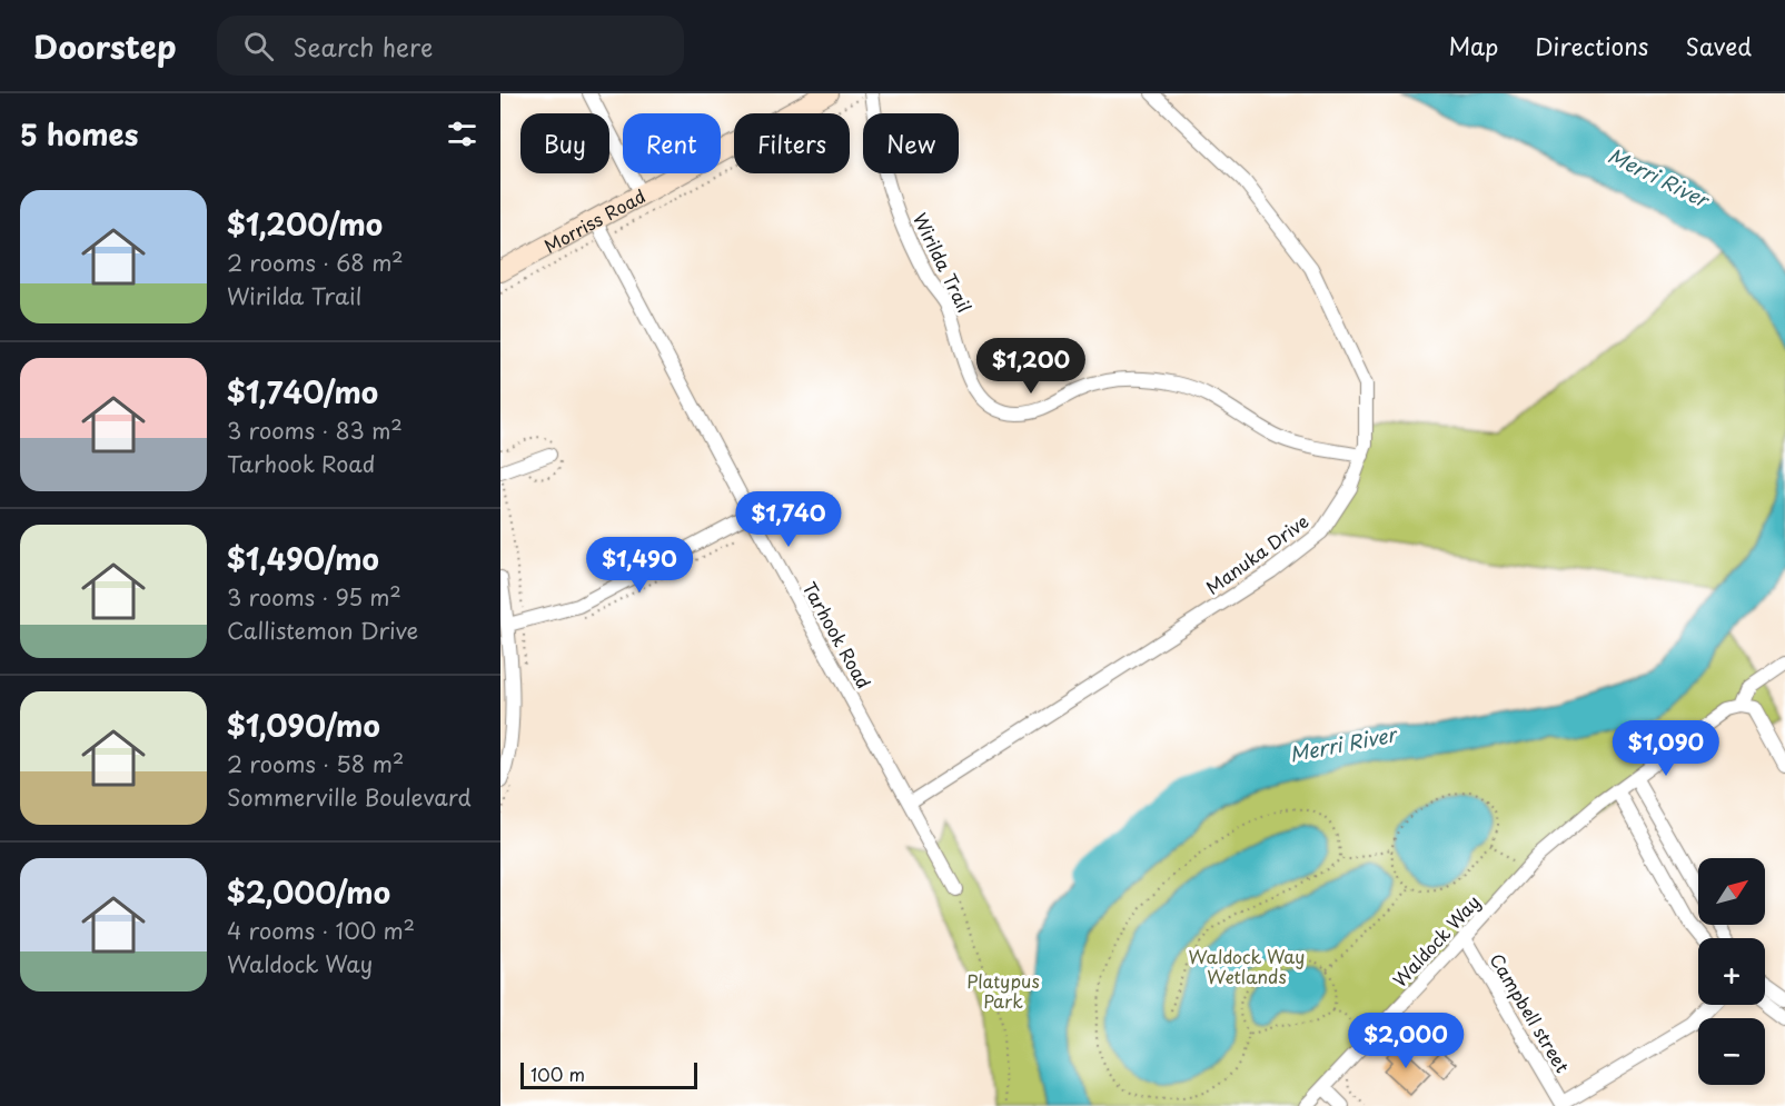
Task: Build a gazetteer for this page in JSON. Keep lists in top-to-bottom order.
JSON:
{
  "streets": {
    "street": [
      "Morriss Road",
      "Wirilda Trail",
      "Manuka Drive",
      "Tarhook Road",
      "Waldock Way",
      "Campbell street"
    ]
  },
  "crossings": [
    ["Morriss Road", "Tarhook Road"],
    ["Wirilda Trail", "Manuka Drive"],
    ["Manuka Drive", "Tarhook Road"],
    ["Waldock Way", "Campbell street"]
  ],
  "water": ["Merri River"],
  "parks": ["Waldock Way Wetlands", "Platypus Park"],
  "scale_bar": "100 m",
  "north": "top right",
  "page": {
    "header": "Doorstep",
    "search": "Search here",
    "nav": ["Map", "Directions", "Saved"],
    "heading": "5 homes",
    "chip": [
      "Buy",
      "Rent",
      "Filters",
      "New"
    ],
    "list": [
      {
        "name": "$1,200/mo",
        "note": "2 rooms · 68 m² · Wirilda Trail"
      },
      {
        "name": "$1,740/mo",
        "note": "3 rooms · 83 m² · Tarhook Road"
      },
      {
        "name": "$1,490/mo",
        "note": "3 rooms · 95 m² · Callistemon Drive"
      },
      {
        "name": "$1,090/mo",
        "note": "2 rooms · 58 m² · Sommerville Boulevard"
      },
      {
        "name": "$2,000/mo",
        "note": "4 rooms · 100 m² · Waldock Way"
      }
    ],
    "price": [
      "$1,200",
      "$1,740",
      "$1,490",
      "$1,090",
      "$2,000"
    ],
    "map_buttons": ["+", "−"],
    "scale": "100 m"
  }
}
